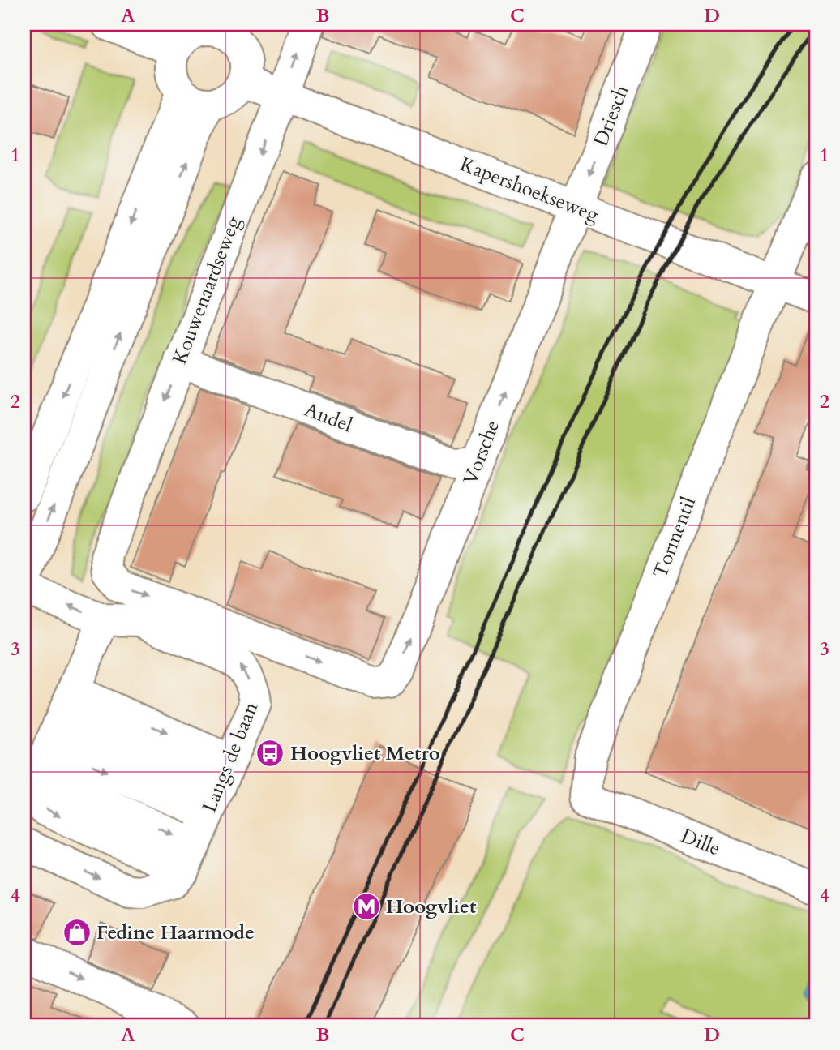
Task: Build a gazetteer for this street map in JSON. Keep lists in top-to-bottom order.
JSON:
{
  "streets": {
    "street": [
      "Driesch",
      "Kapershoekseweg",
      "Kouwenaardseweg",
      "Andel",
      "Vorsche",
      "Tormentil",
      "Langs de baan",
      "Dille"
    ]
  },
  "crossings": [
    ["Driesch", "Kapershoekseweg"],
    ["Driesch", "Vorsche"],
    ["Kapershoekseweg", "Kouwenaardseweg"],
    ["Kapershoekseweg", "Vorsche"],
    ["Kapershoekseweg", "Tormentil"],
    ["Kouwenaardseweg", "Andel"],
    ["Kouwenaardseweg", "Vorsche"],
    ["Andel", "Vorsche"],
    ["Tormentil", "Dille"]
  ],
  "one_way": ["Driesch", "Vorsche"],
  "places": {
    "bus stop": ["Hoogvliet Metro"],
    "metro station": ["Hoogvliet"],
    "shop": ["Fedine Haarmode"]
  },
  "grid": {
    "columns": [
      "A",
      "B",
      "C",
      "D"
    ],
    "rows": [
      "1",
      "2",
      "3",
      "4"
    ]
  }
}
